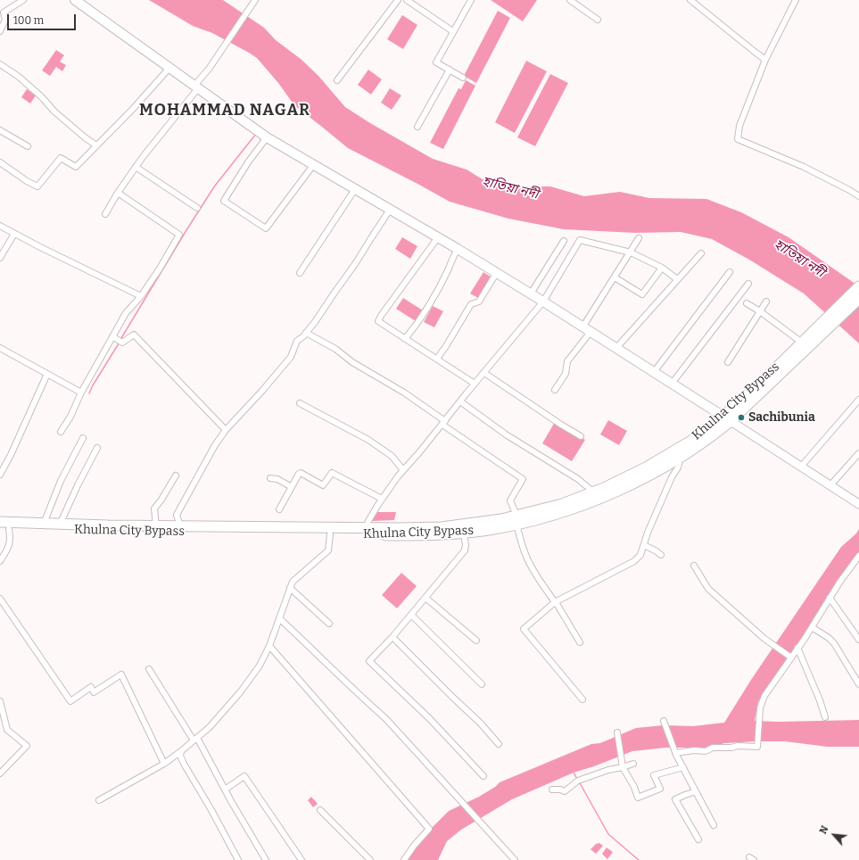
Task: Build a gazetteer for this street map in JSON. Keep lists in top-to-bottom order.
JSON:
{
  "streets": {
    "highway": ["Khulna City Bypass"]
  },
  "districts": ["MOHAMMAD NAGAR"],
  "water": ["হাতিয়া নদী"],
  "places": ["Sachibunia"],
  "scale_bar": "100 m",
  "north": "top left"
}
